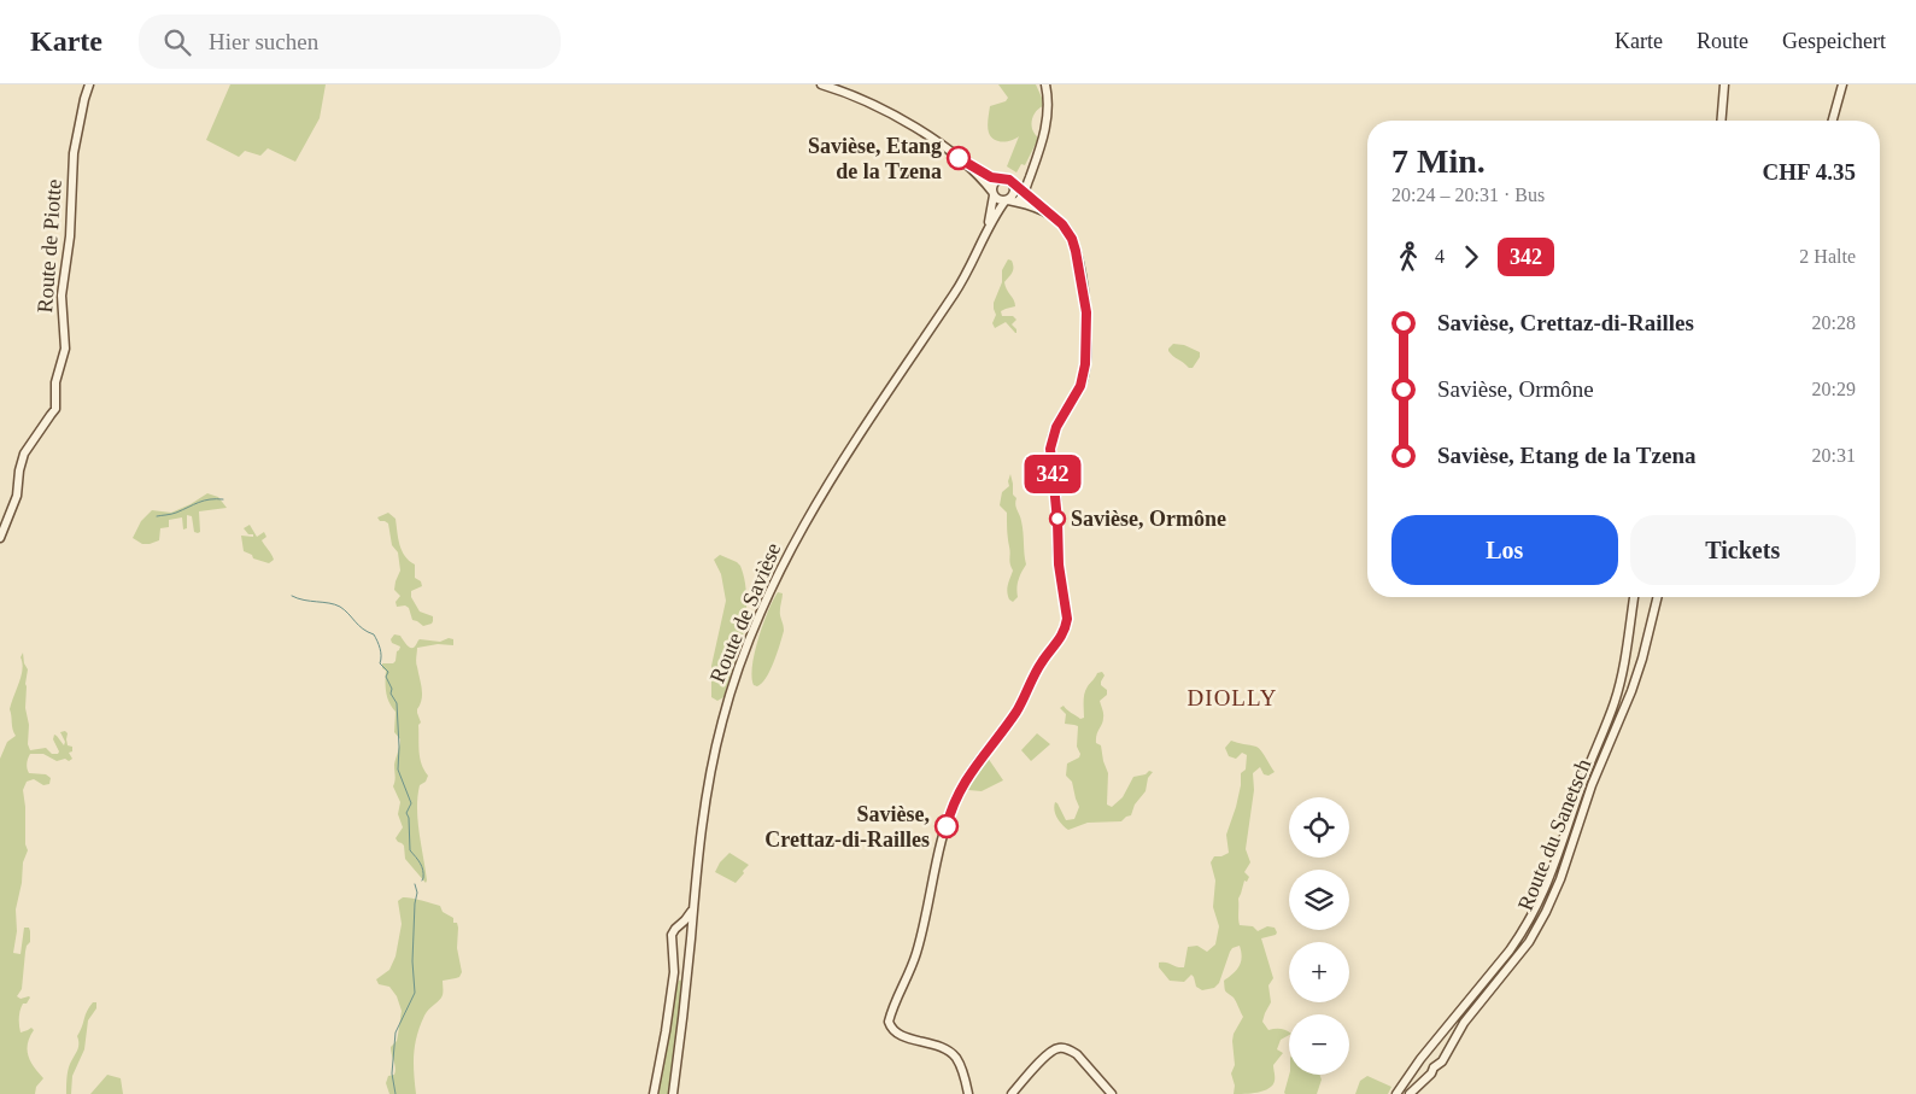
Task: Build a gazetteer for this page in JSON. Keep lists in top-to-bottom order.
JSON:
{
  "streets": {
    "street": ["Route de Piotte", "Route de Savièse", "Route du Sanetsch"]
  },
  "districts": ["DIOLLY"],
  "places": ["Savièse, Etang de la Tzena", "Savièse, Ormône", "Savièse, Crettaz-di-Railles"],
  "lines": ["bus line 342"],
  "page": {
    "header": "Karte",
    "search": "Hier suchen",
    "nav": ["Karte", "Route", "Gespeichert"],
    "on_map": "342",
    "heading": ["7 Min.", "20:24 – 20:31 · Bus", "CHF 4.35"],
    "legs": ["4", "342", "2 Halte"],
    "list": [
      {
        "name": "Savièse, Crettaz-di-Railles",
        "value": "20:28"
      },
      {
        "name": "Savièse, Ormône",
        "value": "20:29"
      },
      {
        "name": "Savièse, Etang de la Tzena",
        "value": "20:31"
      }
    ],
    "buttons": ["Los", "Tickets"],
    "map_buttons": ["+", "−"]
  }
}
